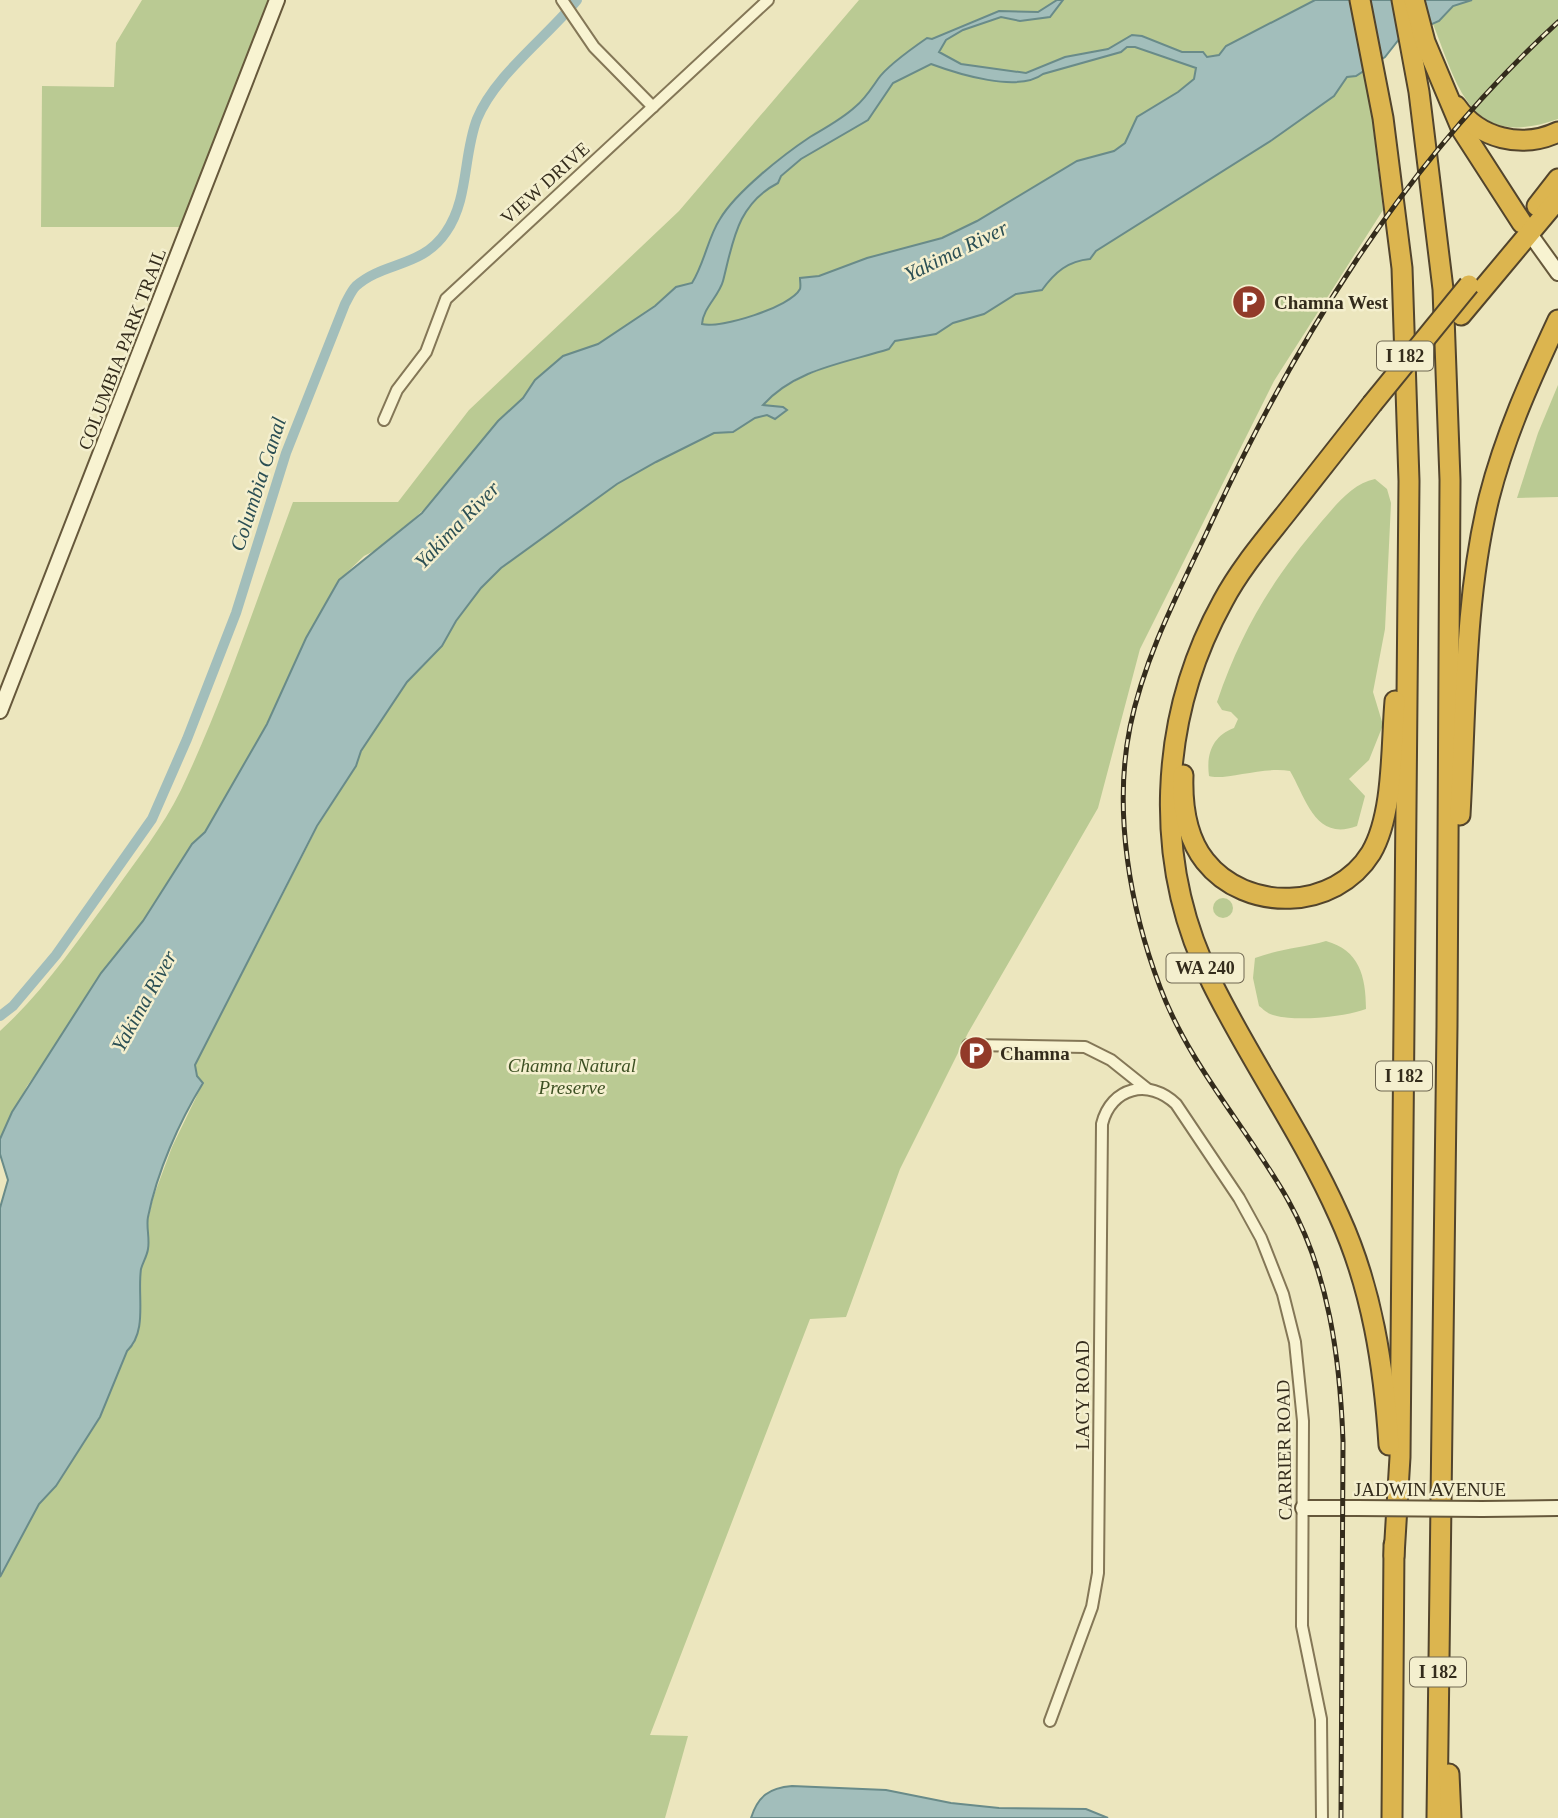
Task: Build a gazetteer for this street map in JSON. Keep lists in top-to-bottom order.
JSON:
{
  "streets": {
    "highway": ["I 182", "WA 240"],
    "main road": ["COLUMBIA PARK TRAIL", "JADWIN AVENUE"],
    "street": ["VIEW DRIVE", "LACY ROAD", "CARRIER ROAD"]
  },
  "crossings": [
    ["I 182", "WA 240"],
    ["LACY ROAD", "CARRIER ROAD"],
    ["CARRIER ROAD", "JADWIN AVENUE"]
  ],
  "water": ["Yakima River", "Columbia Canal"],
  "parks": ["Chamna Natural Preserve"],
  "places": {
    "parking": ["Chamna West", "Chamna"]
  }
}
